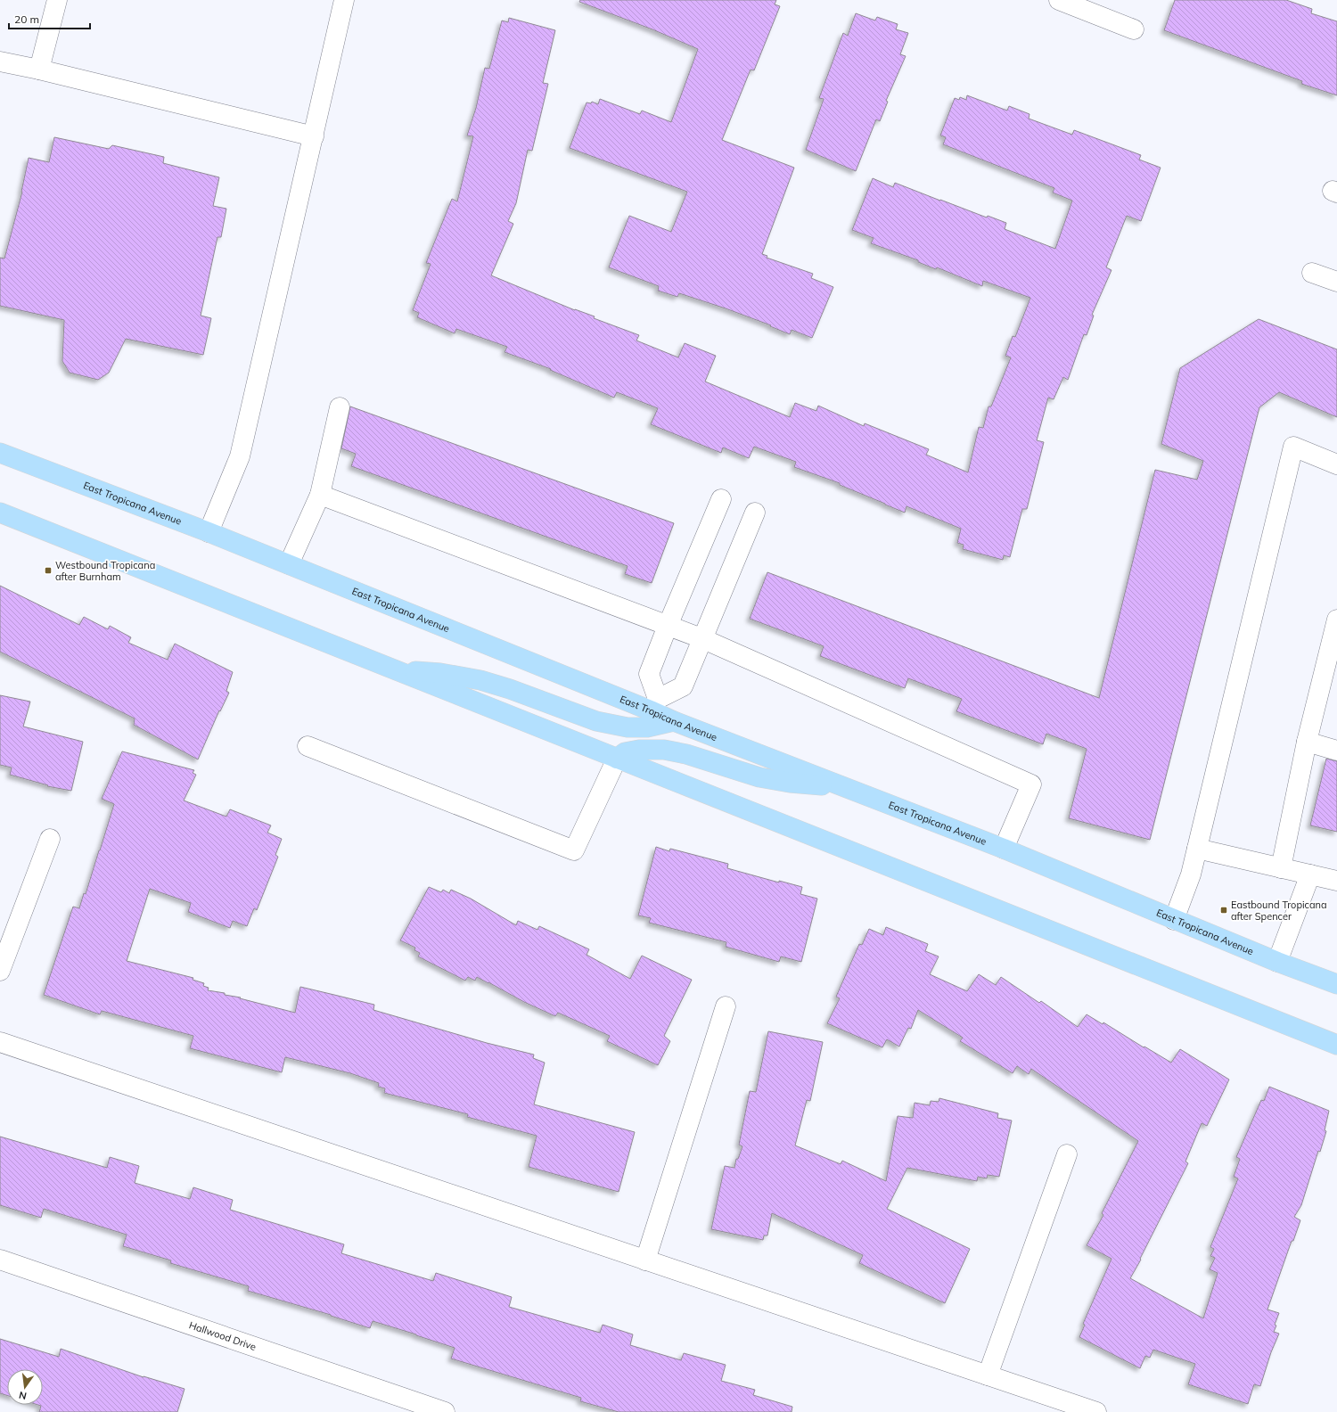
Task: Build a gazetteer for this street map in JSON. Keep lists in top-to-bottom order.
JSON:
{
  "streets": {
    "main road": ["East Tropicana Avenue"],
    "street": ["Hallwood Drive"]
  },
  "places": {
    "transit": ["Westbound Tropicana after Burnham", "Eastbound Tropicana after Spencer"]
  },
  "scale_bar": "20 m",
  "north": "bottom"
}
